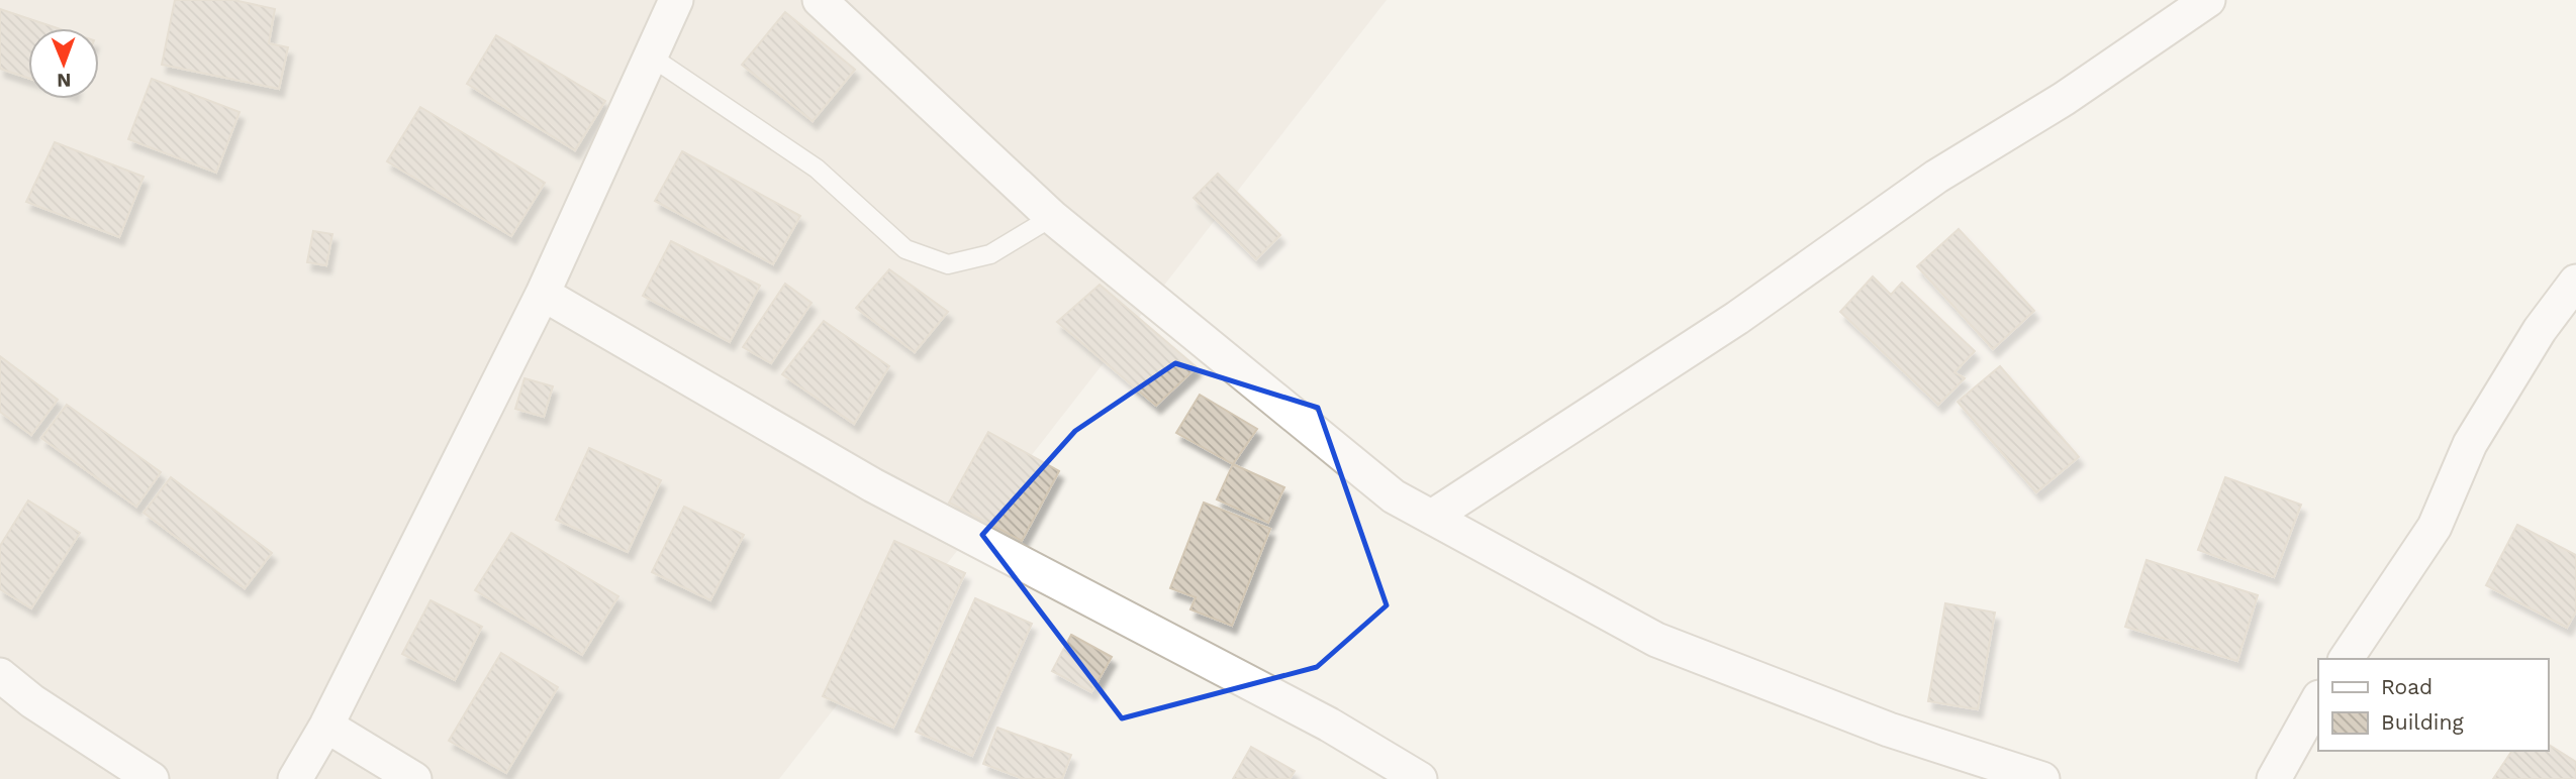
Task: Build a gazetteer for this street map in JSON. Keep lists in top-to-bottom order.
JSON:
{
  "legend": ["Road", "Building"],
  "north": "bottom"
}
